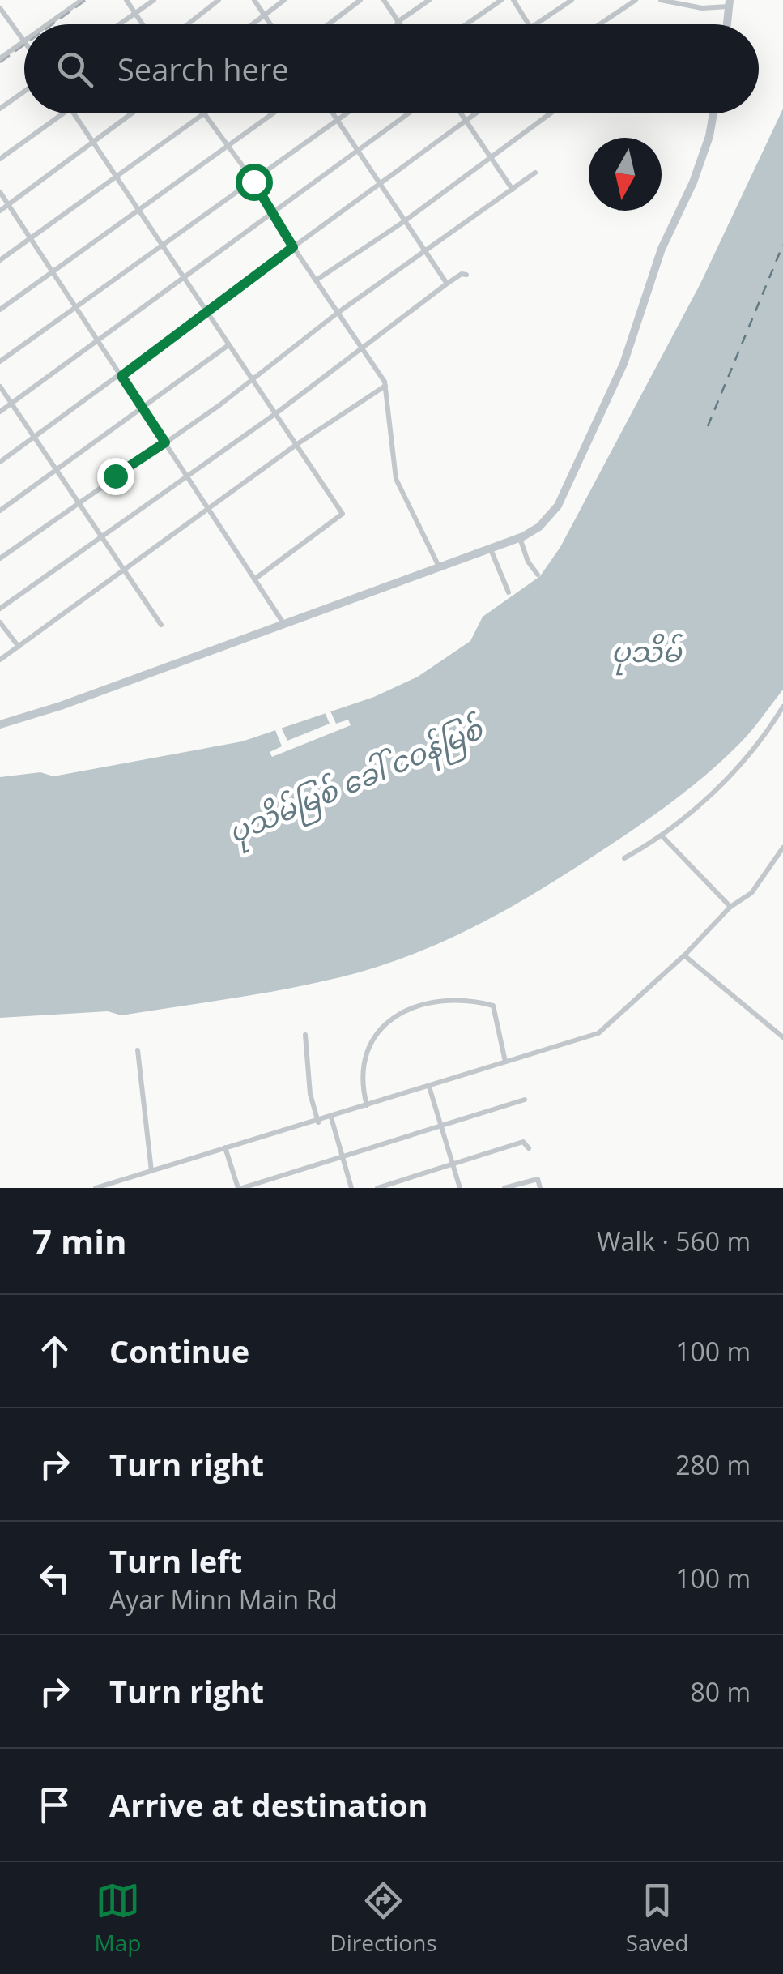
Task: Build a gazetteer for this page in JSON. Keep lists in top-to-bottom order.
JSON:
{
  "water": ["ပုသိမ်", "ပုသိမ်မြစ် ခေါ် ငဝန်မြစ်"],
  "north": "bottom",
  "page": {
    "search": "Search here",
    "heading": ["7 min", "Walk · 560 m"],
    "list": [
      ["Continue", "100 m"],
      ["Turn right", "280 m"],
      ["Turn left", "Ayar Minn Main Rd", "100 m"],
      ["Turn right", "80 m"],
      "Arrive at destination"
    ],
    "nav": ["Map", "Directions", "Saved"]
  }
}
